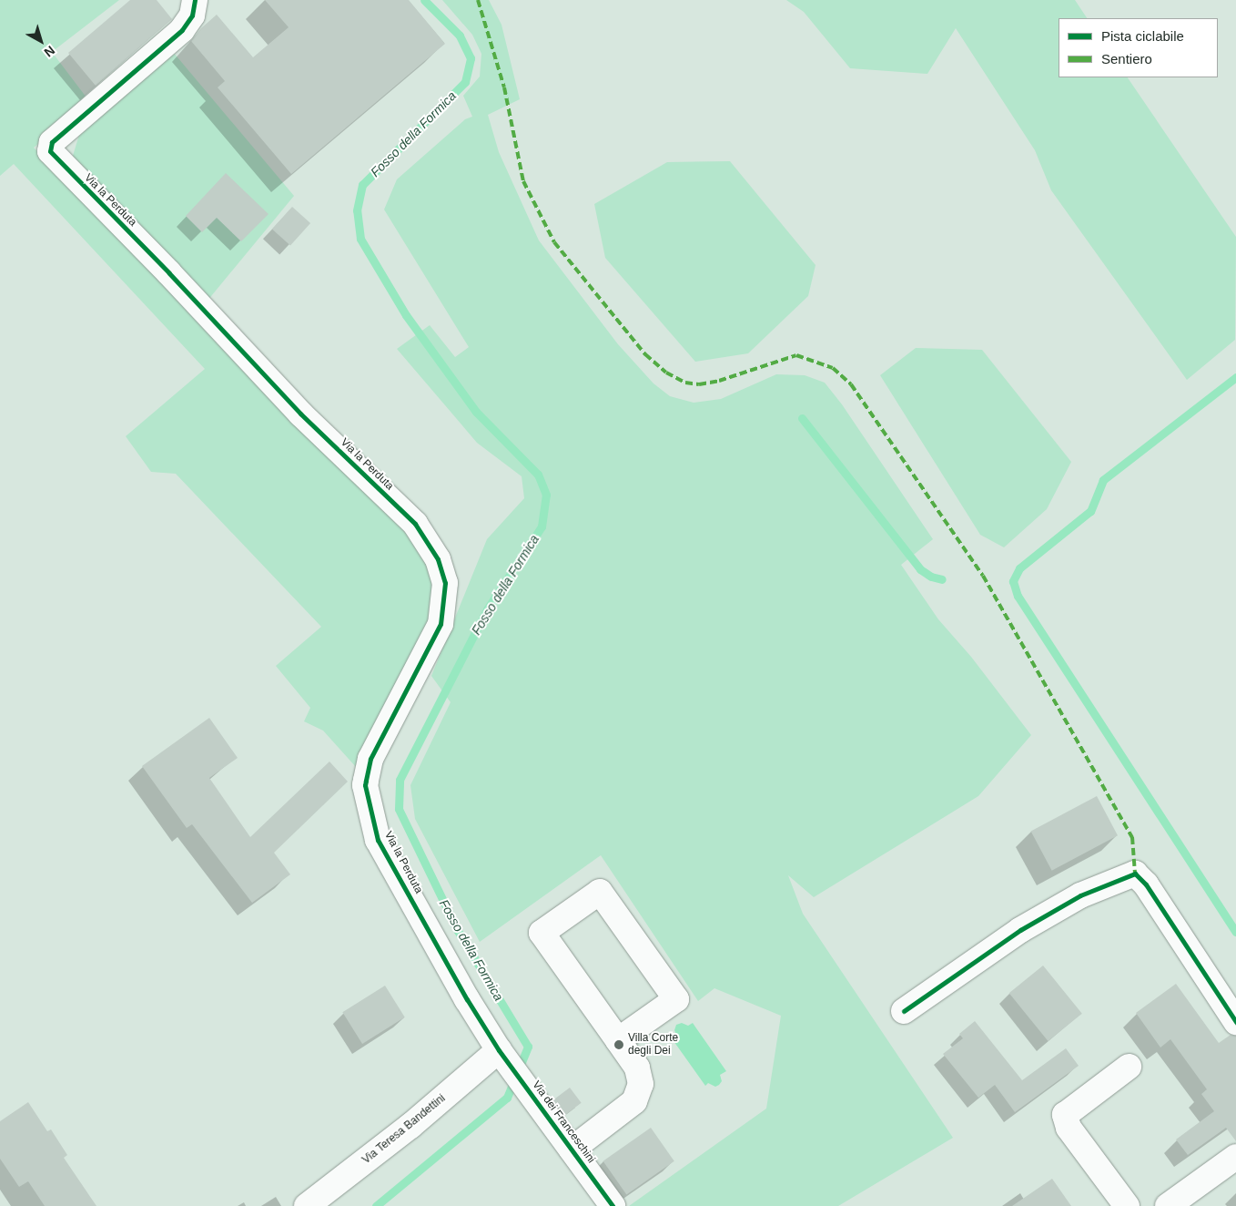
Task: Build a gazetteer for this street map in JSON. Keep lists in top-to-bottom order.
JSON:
{
  "streets": {
    "street": ["Via la Perduta", "Via dei Franceschini", "Via Teresa Bandettini"]
  },
  "crossings": [
    ["Via la Perduta", "Via dei Franceschini"],
    ["Via la Perduta", "Via Teresa Bandettini"],
    ["Via dei Franceschini", "Via Teresa Bandettini"]
  ],
  "water": ["Fosso della Formica"],
  "places": ["Villa Corte degli Dei"],
  "legend": ["Pista ciclabile", "Sentiero"],
  "north": "bottom right"
}
